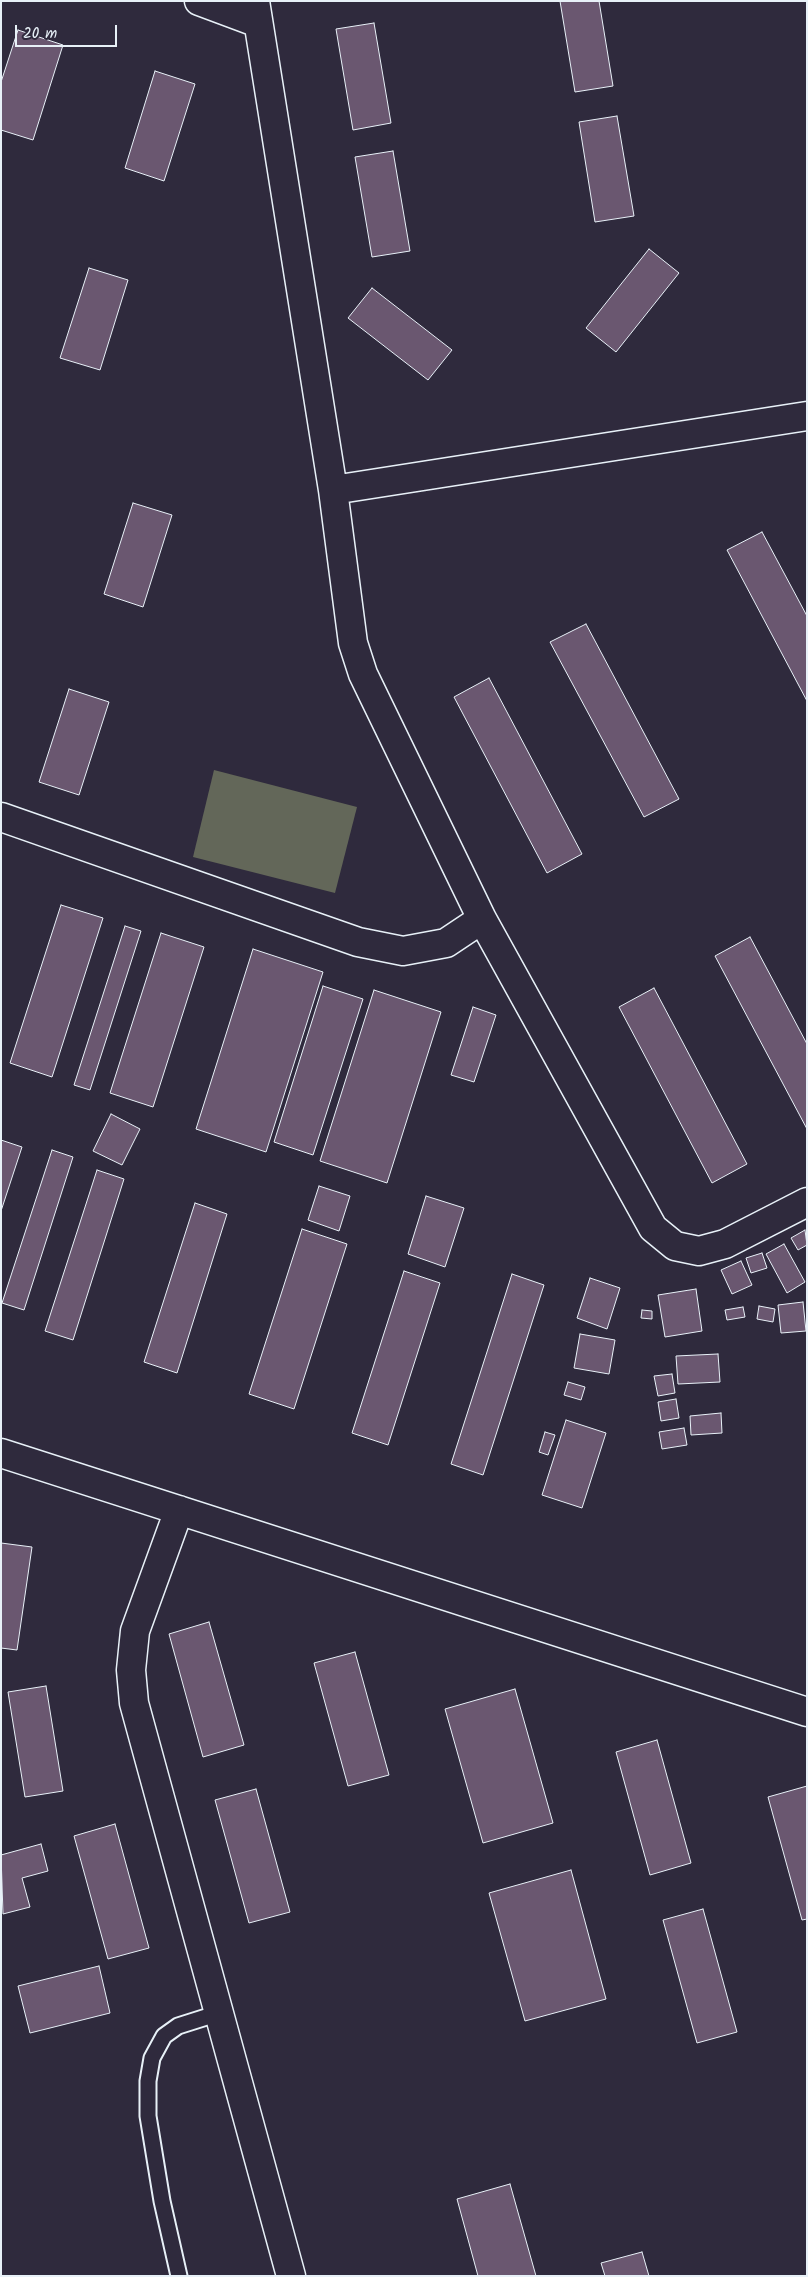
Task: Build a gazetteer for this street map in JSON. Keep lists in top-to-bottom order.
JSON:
{
  "scale_bar": "20 m"
}
